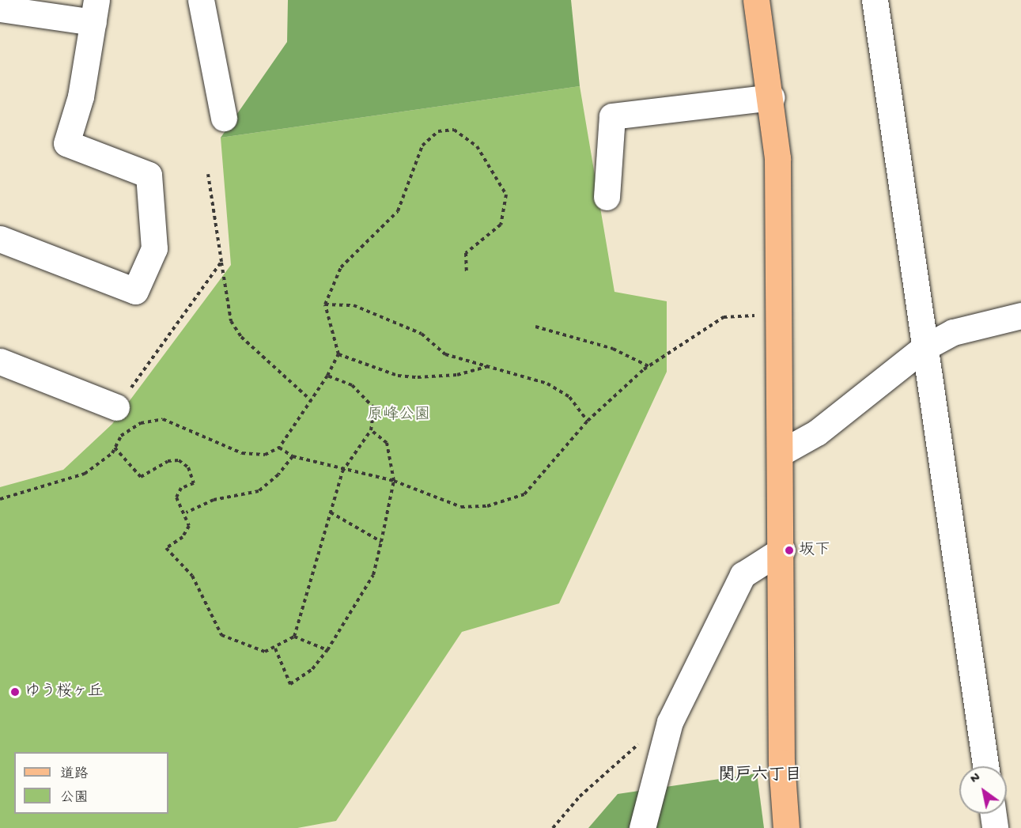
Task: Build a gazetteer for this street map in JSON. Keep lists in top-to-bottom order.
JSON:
{
  "districts": ["関戸六丁目"],
  "parks": ["原峰公園"],
  "places": ["坂下", "ゆう桜ヶ丘"],
  "legend": ["道路", "公園"],
  "north": "top left"
}
